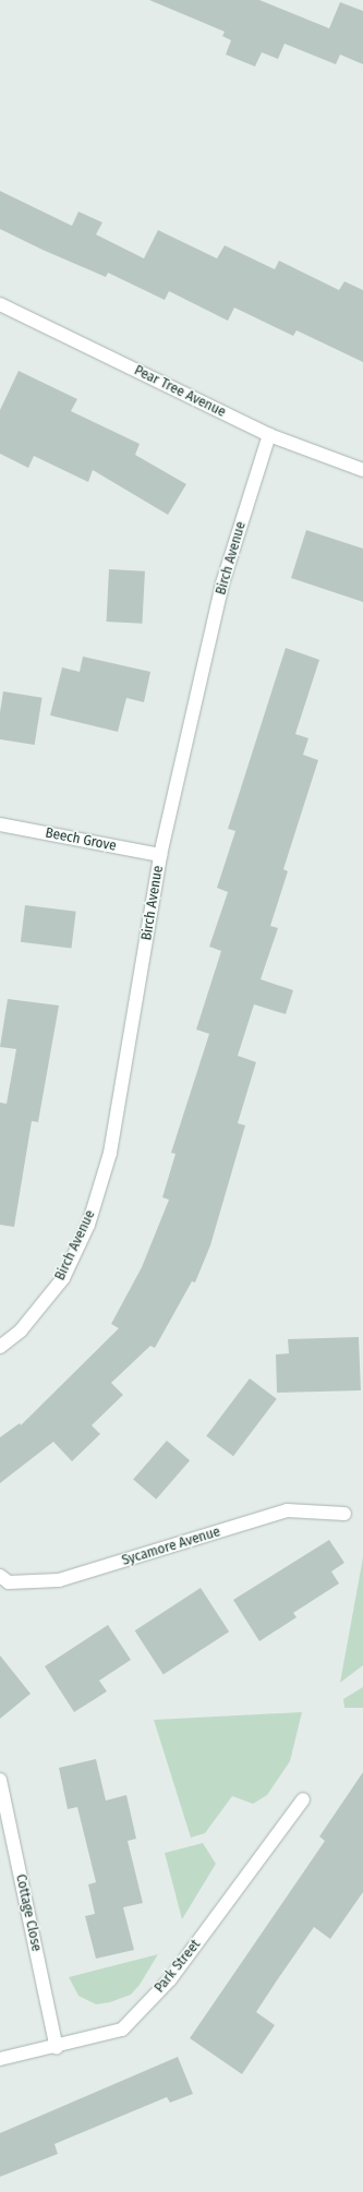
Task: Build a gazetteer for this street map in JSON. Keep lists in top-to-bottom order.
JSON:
{
  "streets": {
    "street": [
      "Pear Tree Avenue",
      "Birch Avenue",
      "Beech Grove",
      "Sycamore Avenue",
      "Cottage Close",
      "Park Street"
    ]
  },
  "crossings": [
    ["Pear Tree Avenue", "Birch Avenue"],
    ["Birch Avenue", "Beech Grove"],
    ["Cottage Close", "Park Street"]
  ]
}
